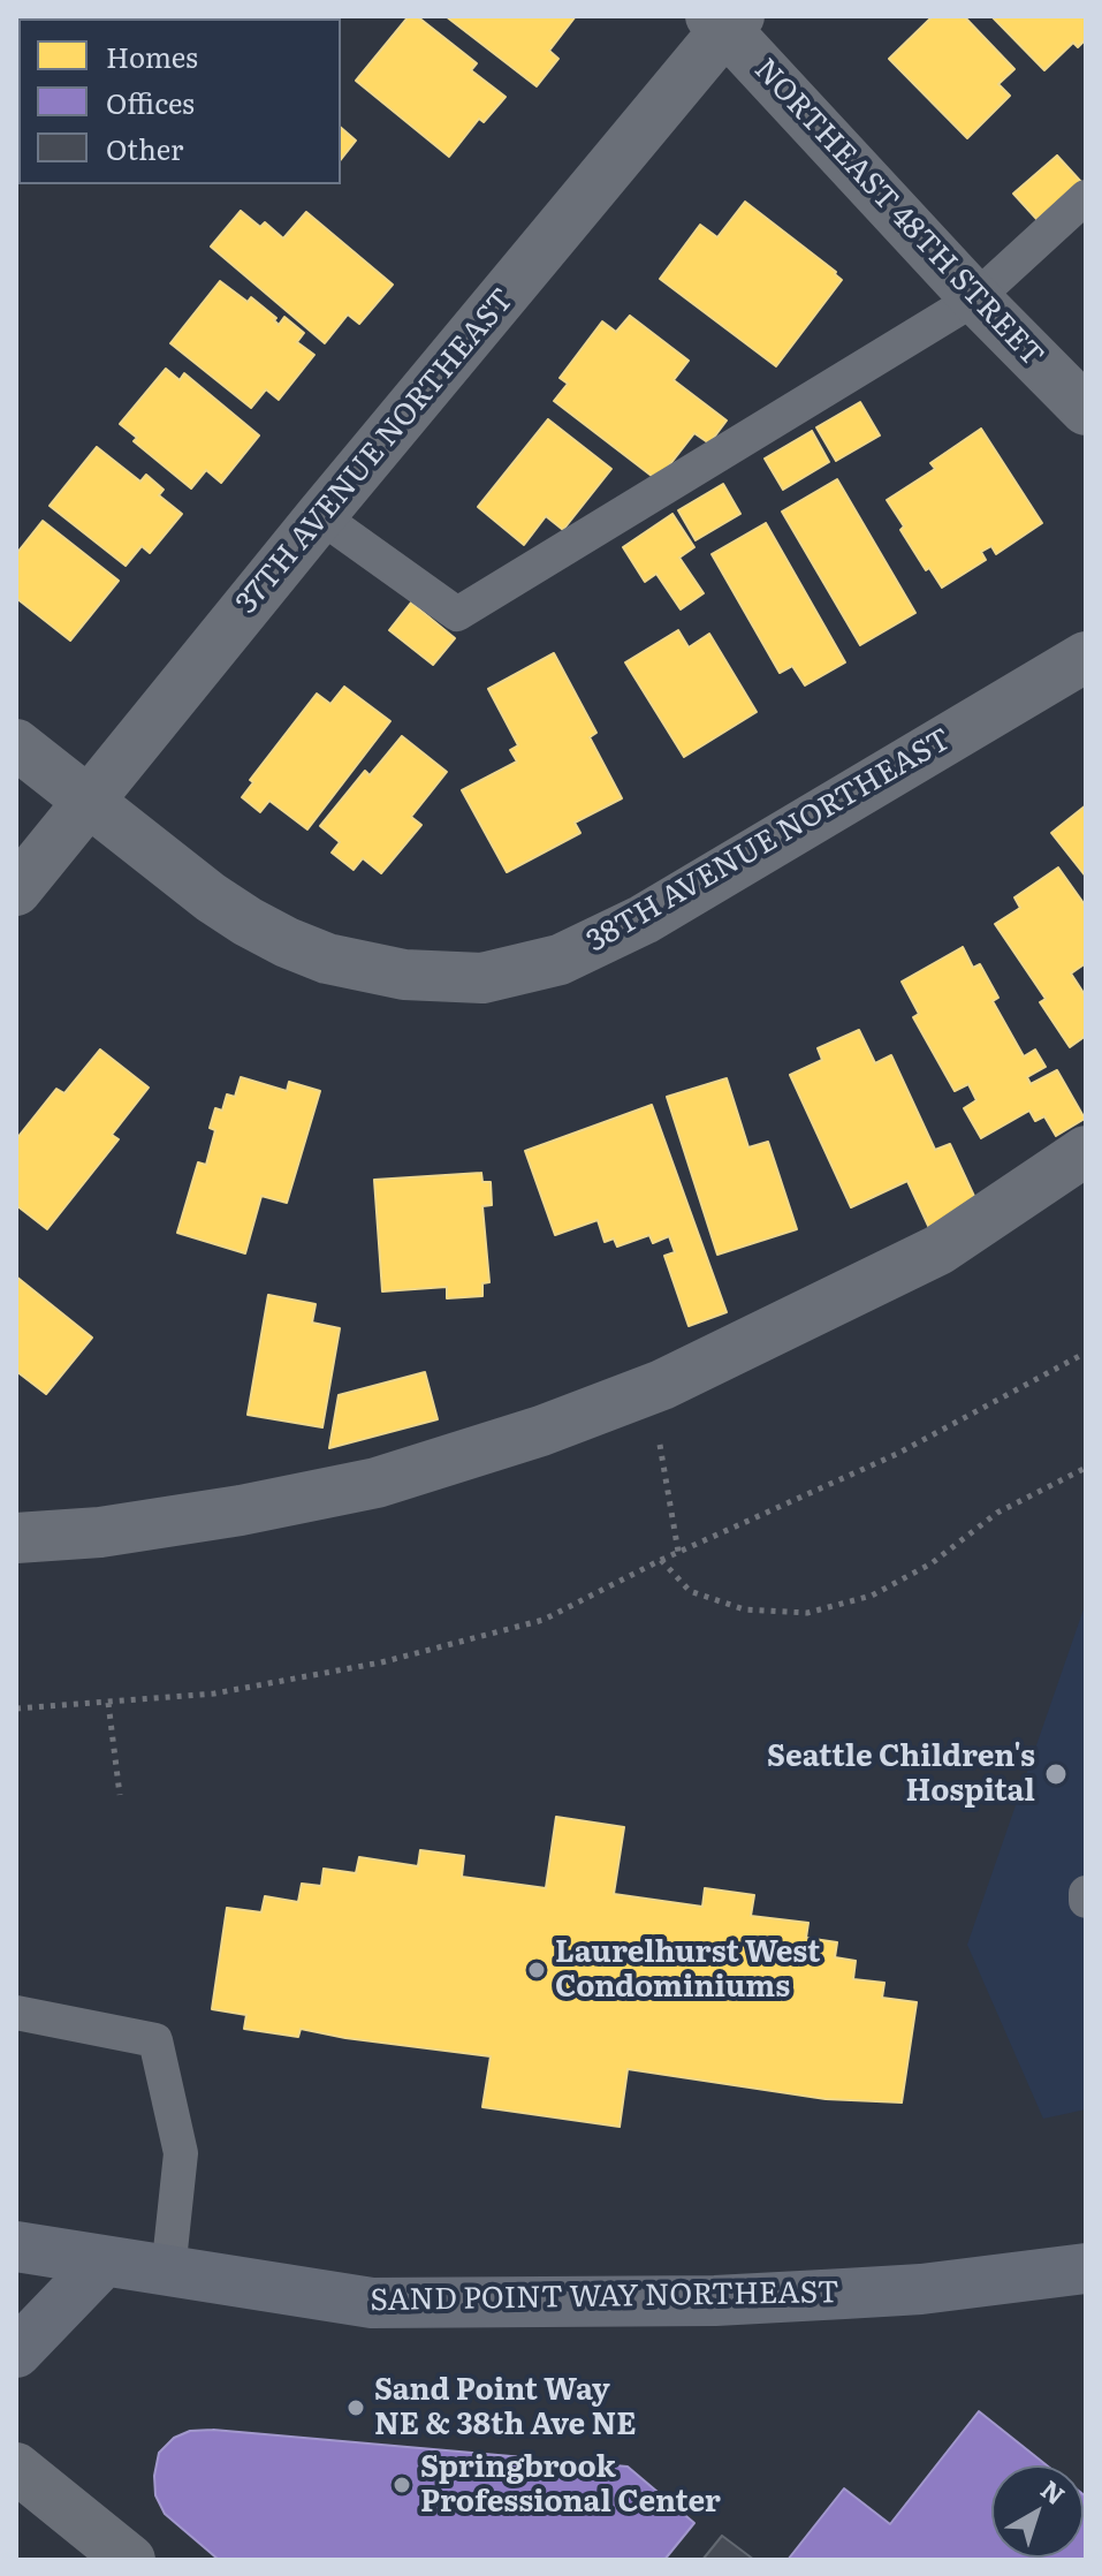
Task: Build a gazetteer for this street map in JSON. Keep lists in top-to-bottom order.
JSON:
{
  "streets": {
    "main road": ["SAND POINT WAY NORTHEAST"],
    "street": ["NORTHEAST 48TH STREET", "37TH AVENUE NORTHEAST", "38TH AVENUE NORTHEAST"]
  },
  "crossings": [
    ["NORTHEAST 48TH STREET", "37TH AVENUE NORTHEAST"],
    ["37TH AVENUE NORTHEAST", "38TH AVENUE NORTHEAST"]
  ],
  "places": [
    "Seattle Children's Hospital",
    "Laurelhurst West Condominiums",
    "Sand Point Way NE & 38th Ave NE",
    "Springbrook Professional Center"
  ],
  "legend": ["Homes", "Offices", "Other"],
  "north": "top right"
}
